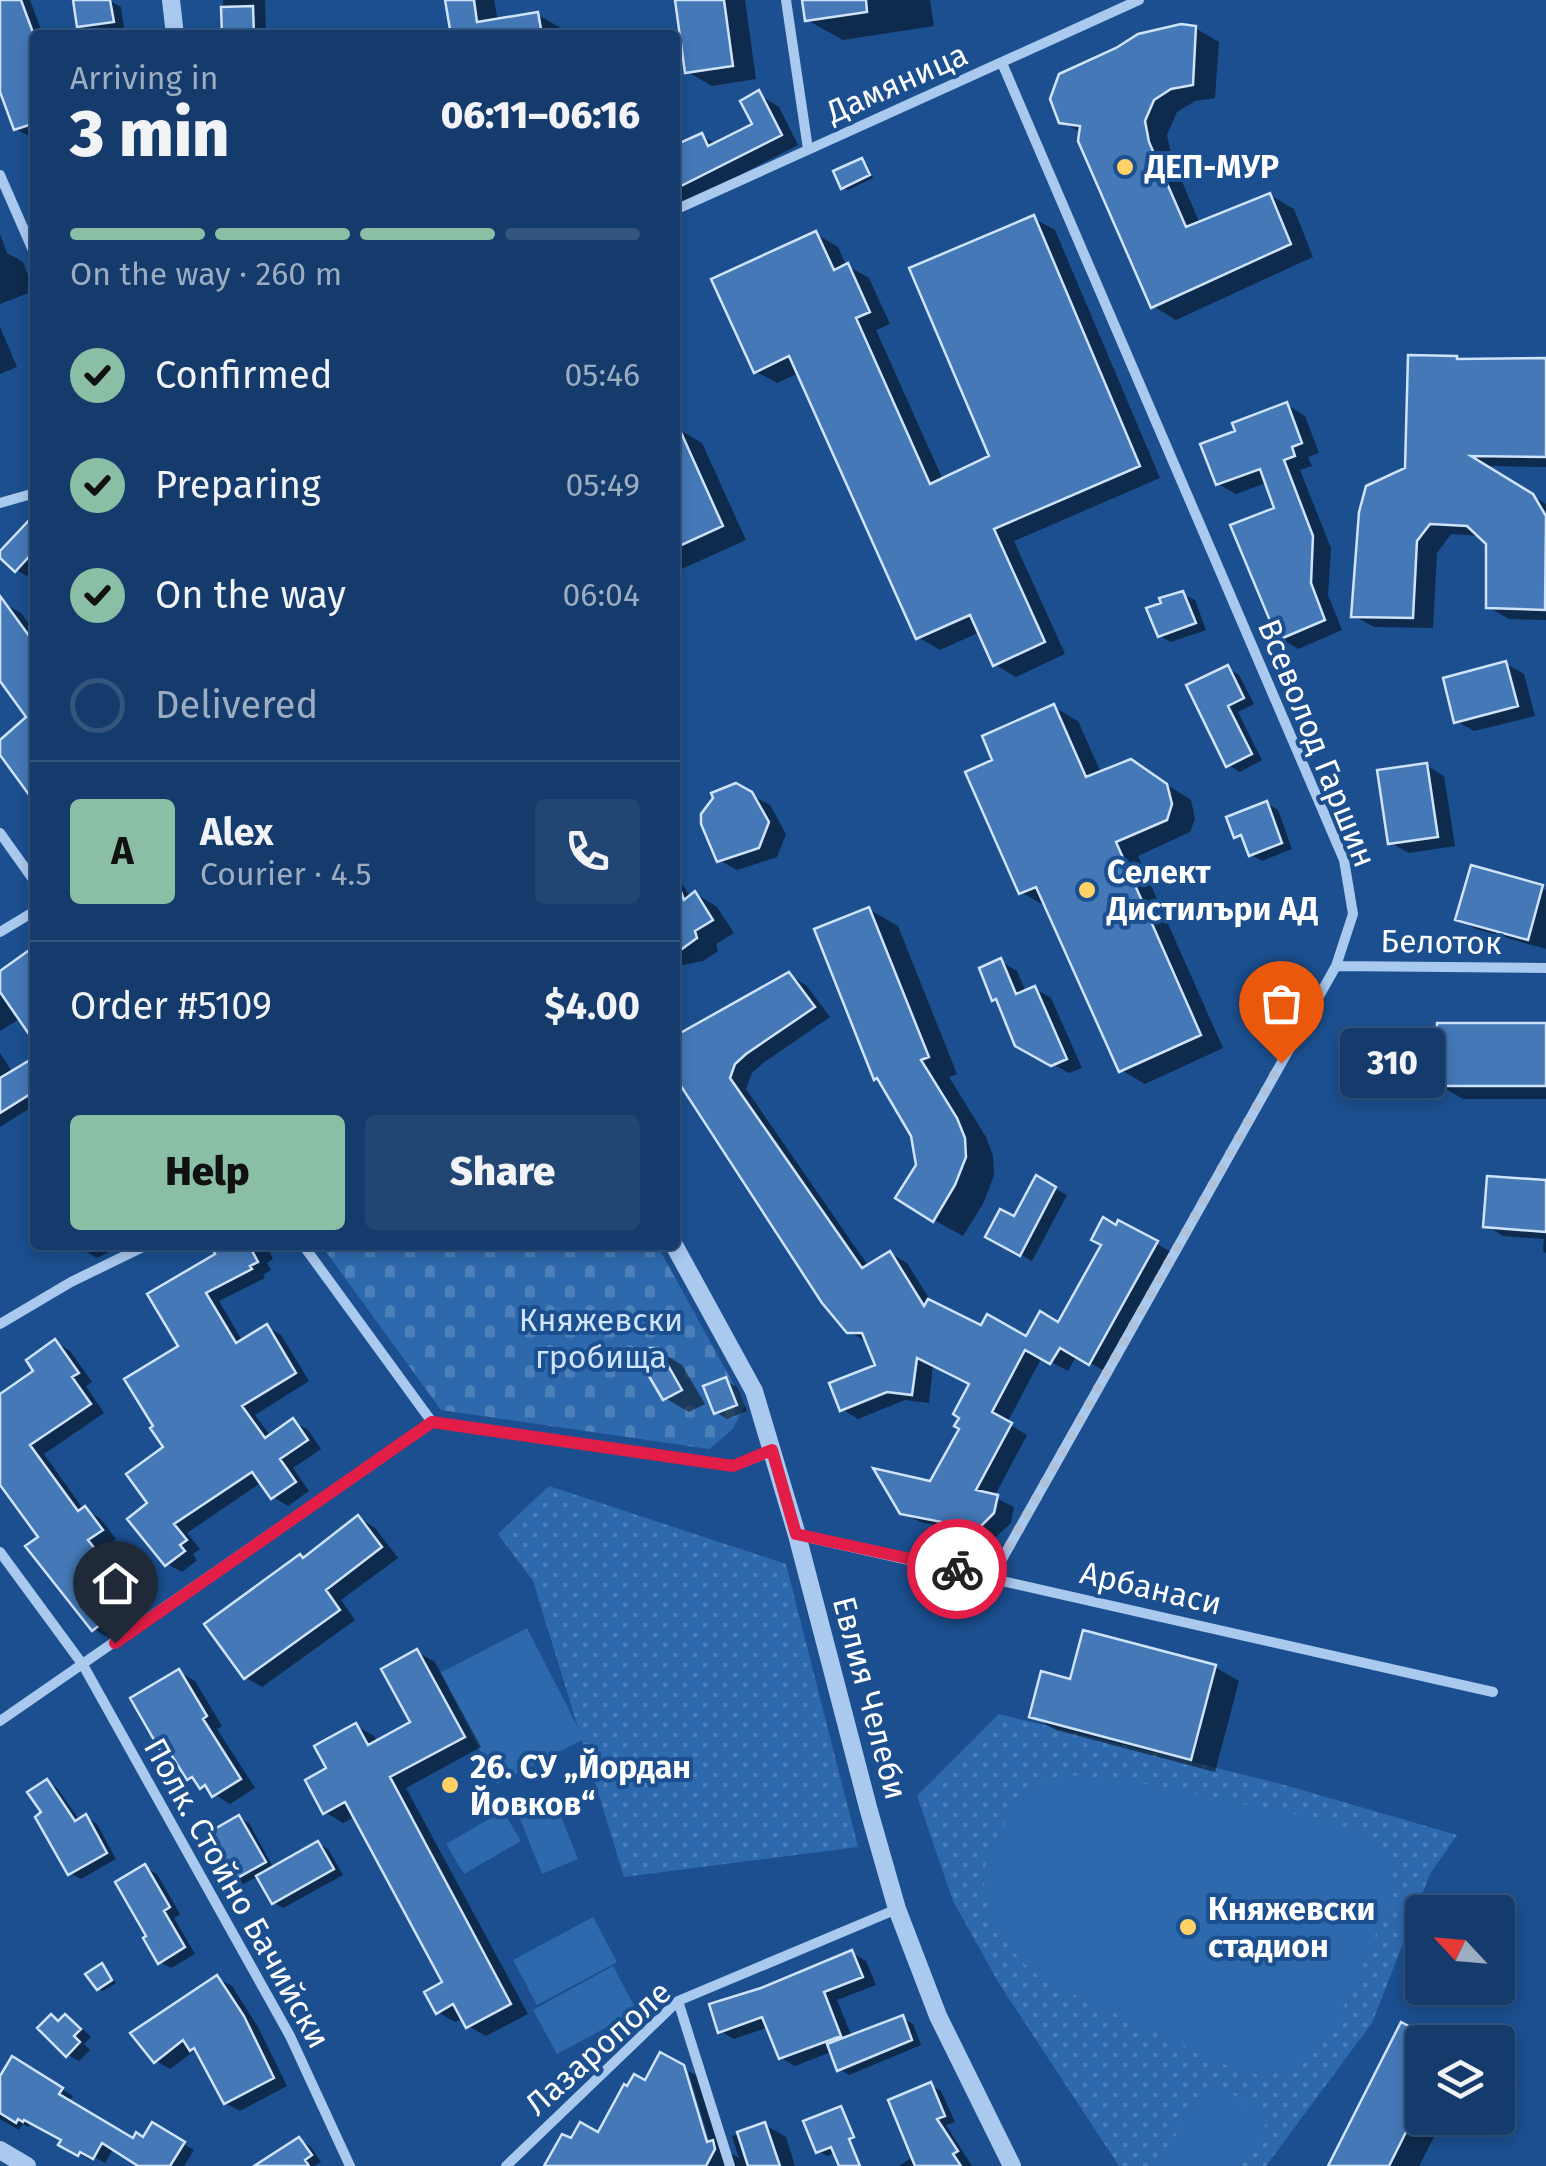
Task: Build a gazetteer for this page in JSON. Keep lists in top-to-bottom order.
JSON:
{
  "streets": {
    "street": [
      "Дамяница",
      "Всеволод Гаршин",
      "Белоток",
      "Арбанаси",
      "Евлия Челеби",
      "Полк. Стойно Бачийски",
      "Лазарополе"
    ]
  },
  "crossings": [
    ["Дамяница", "Всеволод Гаршин"],
    ["Всеволод Гаршин", "Белоток"],
    ["Всеволод Гаршин", "Арбанаси"],
    ["Арбанаси", "Евлия Челеби"],
    ["Евлия Челеби", "Лазарополе"]
  ],
  "parks": ["Княжевски гробища"],
  "places": [
    "ДЕП-МУР",
    "Селект Дистилъри АД",
    "310",
    "26. СУ „Йордан Йовков“",
    "Княжевски стадион"
  ],
  "north": "top left",
  "page": {
    "heading": ["3 min", "Arriving in", "06:11–06:16"],
    "panel": [
      "Alex",
      "Courier · 4.5",
      "Order #5109",
      "$4.00"
    ],
    "bar": "On the way · 260 m",
    "list": [
      ["Confirmed", "05:46"],
      ["Preparing", "05:49"],
      ["On the way", "06:04"],
      "Delivered"
    ],
    "round": "A",
    "bubble": "310",
    "buttons": ["Help", "Share"]
  }
}
